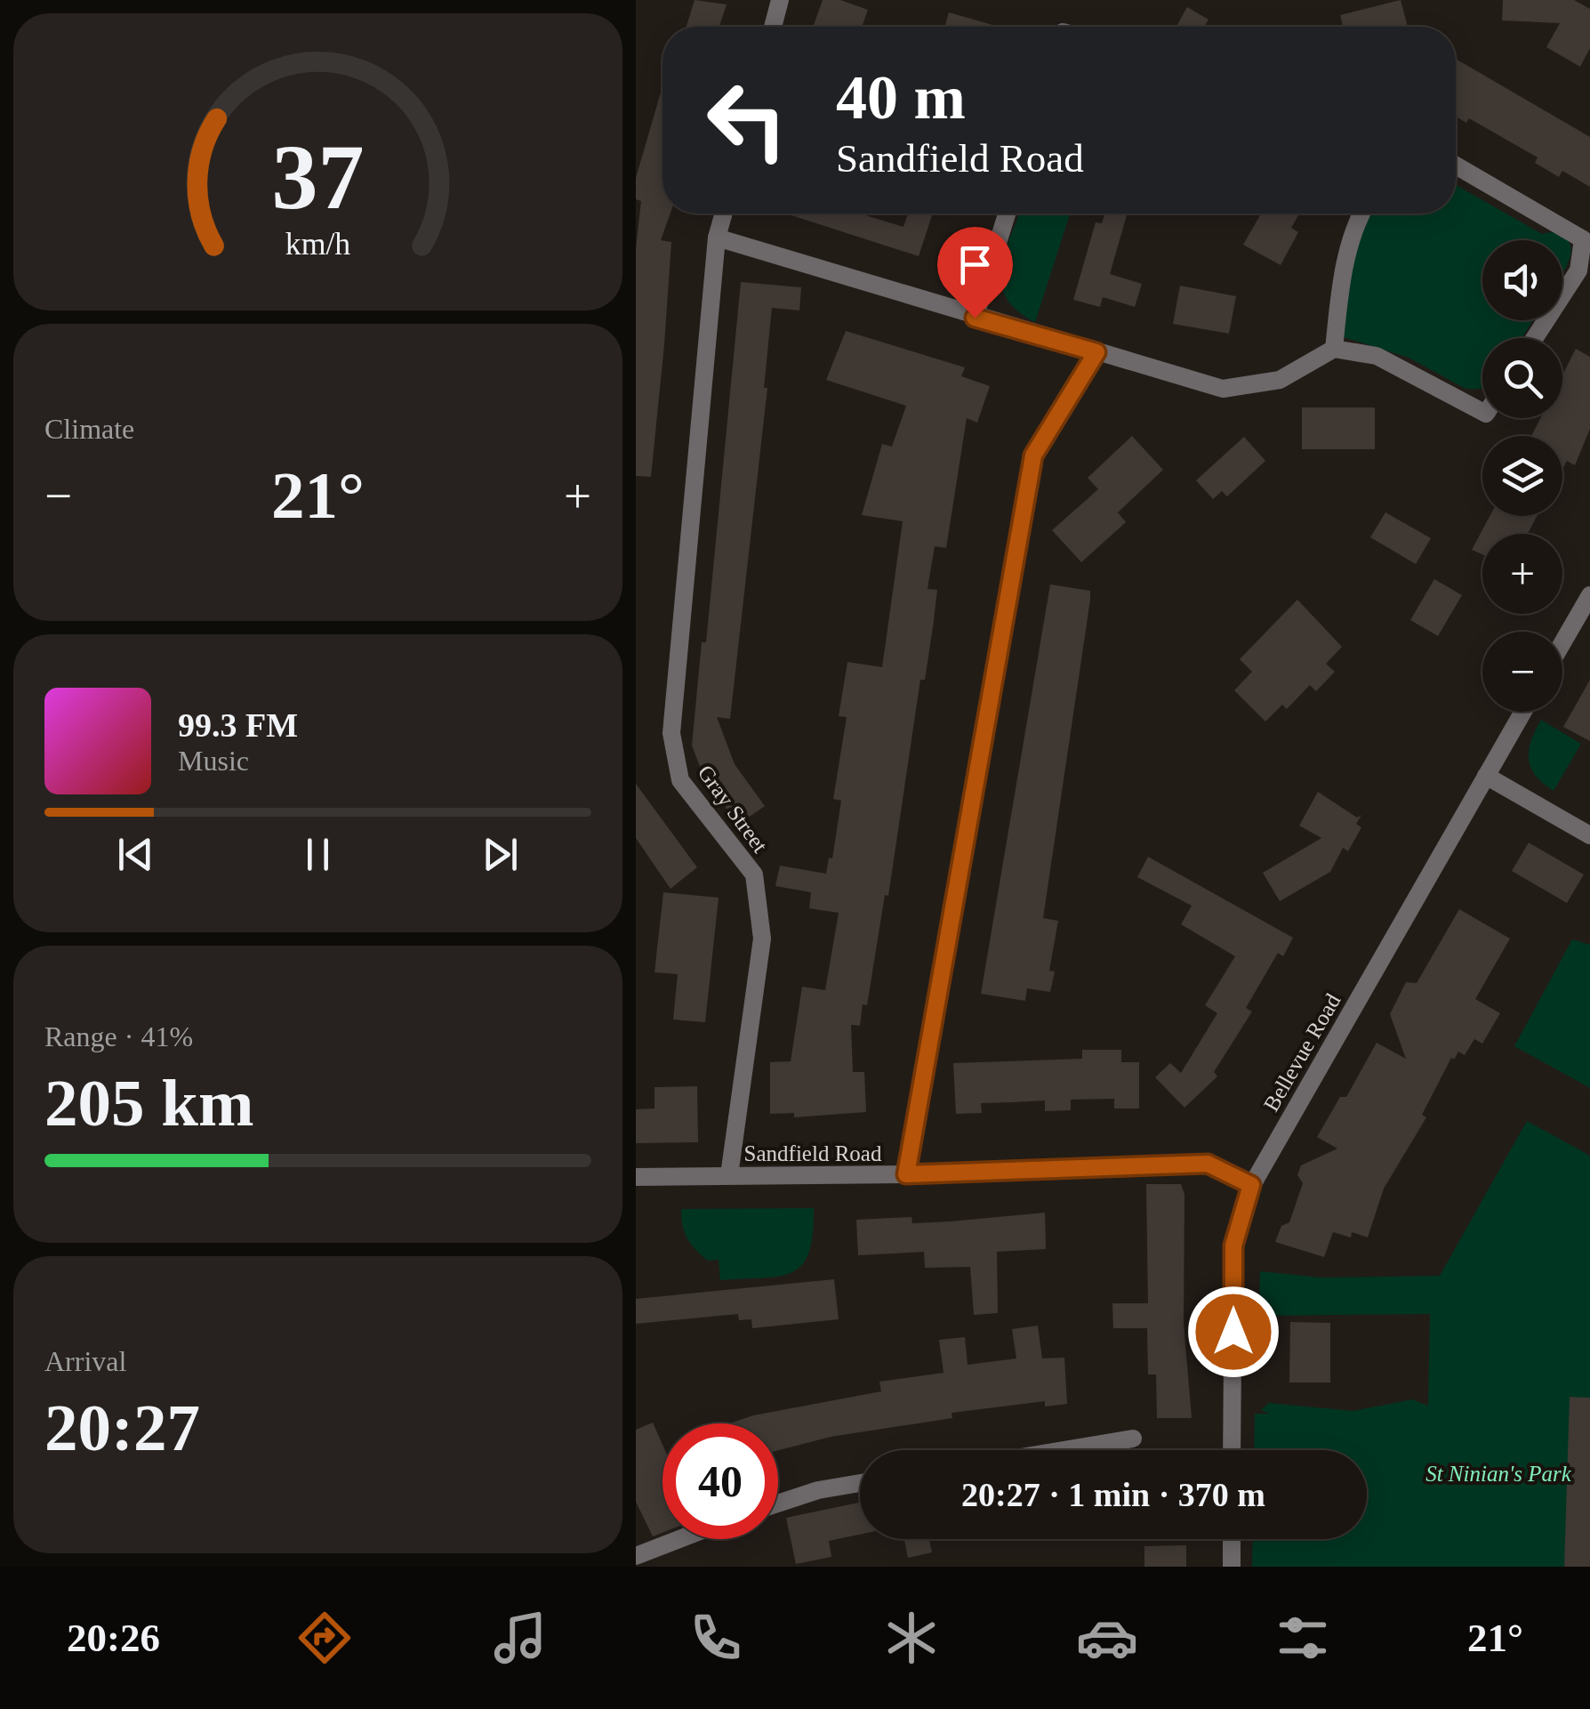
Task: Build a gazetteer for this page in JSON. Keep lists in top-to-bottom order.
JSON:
{
  "streets": {
    "street": ["Gray Street", "Bellevue Road", "Sandfield Road"]
  },
  "crossings": [
    ["Gray Street", "Sandfield Road"],
    ["Bellevue Road", "Sandfield Road"]
  ],
  "parks": ["St Ninian's Park"],
  "page": {
    "turn": ["40 m", "Sandfield Road"],
    "map_buttons": ["+", "−"],
    "tile": [
      "Climate",
      ["Range · 41%", "205 km"],
      ["Arrival", "20:27"]
    ],
    "heat": ["−", "21°", "+"],
    "song": ["99.3 FM", "Music"],
    "limit": "40",
    "trip": "20:27 · 1 min · 370 m",
    "tabs": ["20:26", "21°"],
    "gauge": ["37", "km/h"]
  }
}
